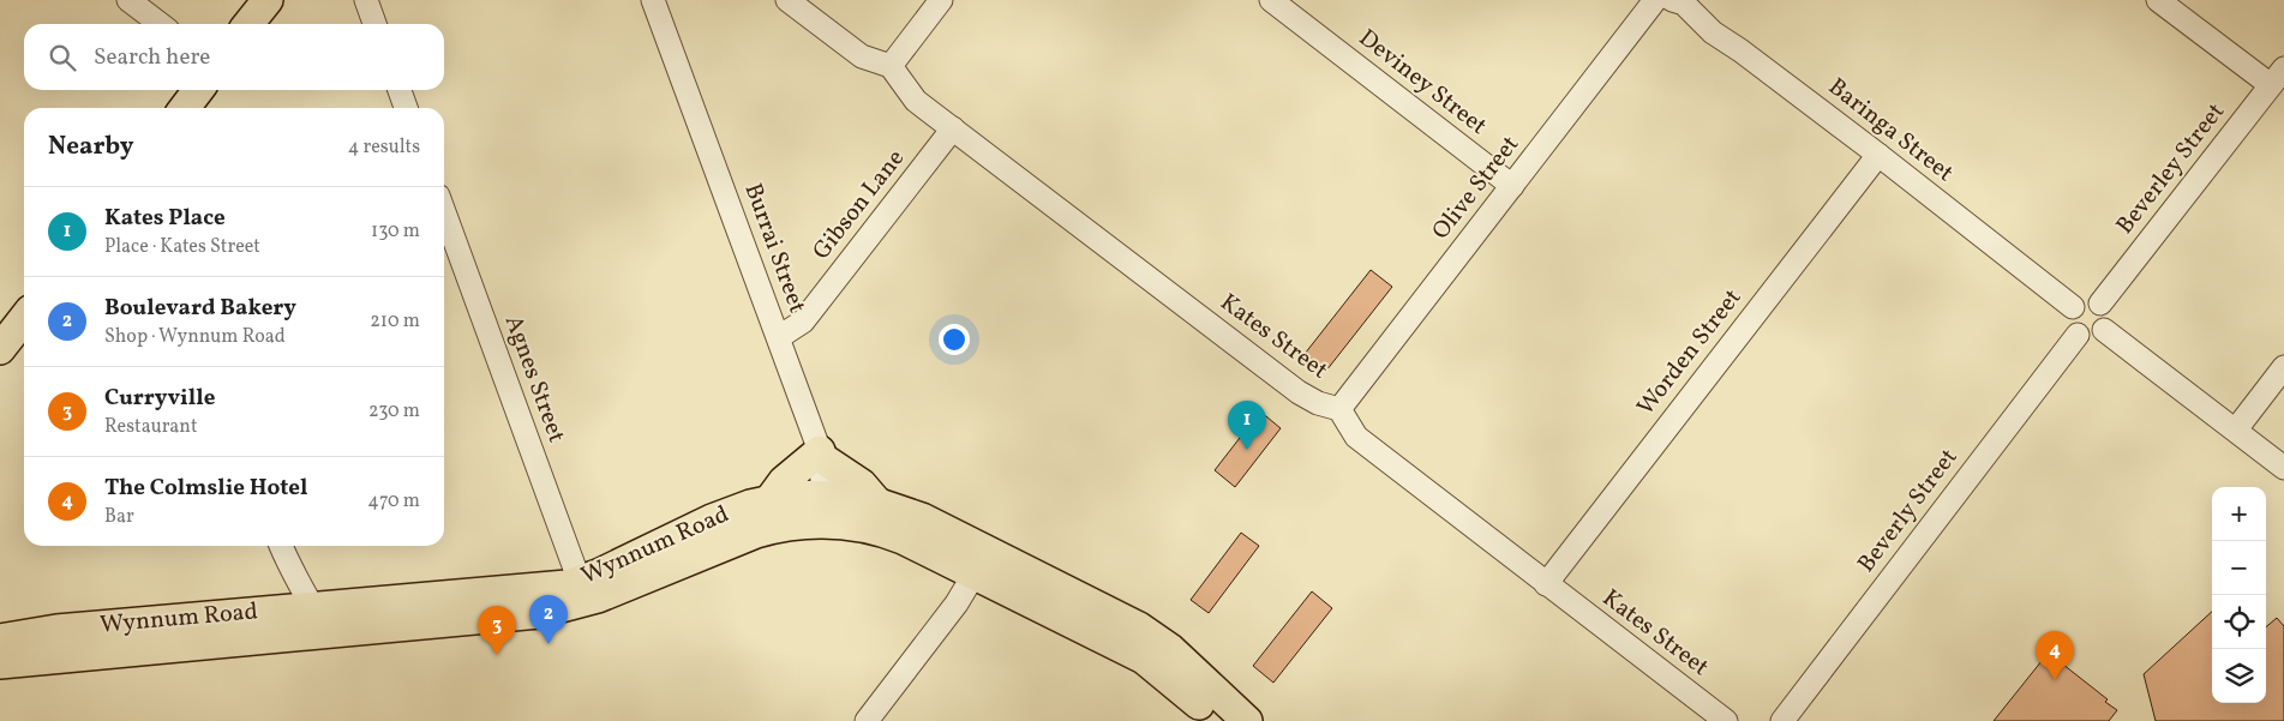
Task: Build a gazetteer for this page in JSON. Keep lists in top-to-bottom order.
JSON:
{
  "streets": {
    "main road": ["Wynnum Road"],
    "street": [
      "Deviney Street",
      "Baringa Street",
      "Beverley Street",
      "Olive Street",
      "Gibson Lane",
      "Burrai Street",
      "Kates Street",
      "Worden Street",
      "Agnes Street",
      "Beverly Street"
    ]
  },
  "crossings": [
    ["Deviney Street", "Olive Street"],
    ["Baringa Street", "Beverley Street"],
    ["Baringa Street", "Worden Street"],
    ["Baringa Street", "Beverly Street"],
    ["Beverley Street", "Beverly Street"],
    ["Olive Street", "Kates Street"],
    ["Gibson Lane", "Burrai Street"],
    ["Gibson Lane", "Kates Street"],
    ["Burrai Street", "Wynnum Road"],
    ["Kates Street", "Worden Street"],
    ["Agnes Street", "Wynnum Road"]
  ],
  "page": {
    "search": "Search here",
    "heading": ["Nearby", "4 results"],
    "list": [
      {
        "mark": "1",
        "name": "Kates Place",
        "note": "Place · Kates Street",
        "value": "130 m"
      },
      {
        "mark": "2",
        "name": "Boulevard Bakery",
        "note": "Shop · Wynnum Road",
        "value": "210 m"
      },
      {
        "mark": "3",
        "name": "Curryville",
        "note": "Restaurant",
        "value": "230 m"
      },
      {
        "mark": "4",
        "name": "The Colmslie Hotel",
        "note": "Bar",
        "value": "470 m"
      }
    ],
    "pins": [
      "1",
      "2",
      "3",
      "4"
    ],
    "map_buttons": ["+", "−"]
  }
}
